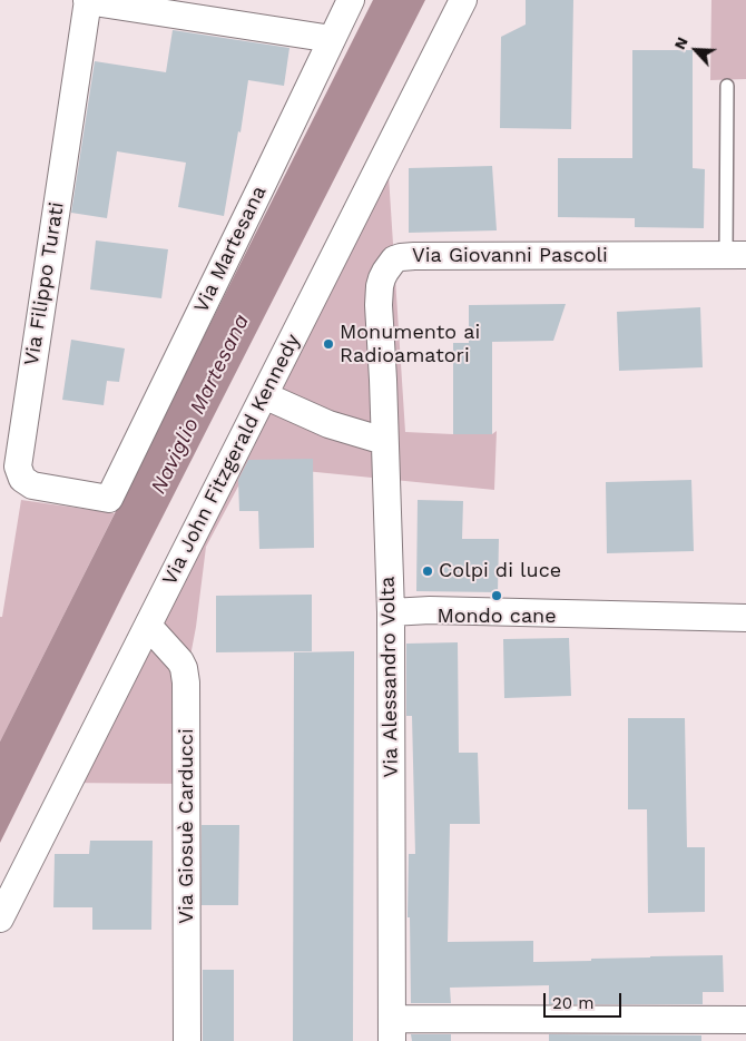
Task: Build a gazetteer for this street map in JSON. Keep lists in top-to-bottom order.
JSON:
{
  "streets": {
    "street": [
      "Via Martesana",
      "Via Giovanni Pascoli",
      "Via Filippo Turati",
      "Via John Fitzgerald Kennedy",
      "Via Alessandro Volta",
      "Via Giosuè Carducci"
    ]
  },
  "crossings": [
    ["Via Martesana", "Via Filippo Turati"],
    ["Via Giovanni Pascoli", "Via Alessandro Volta"],
    ["Via John Fitzgerald Kennedy", "Via Giosuè Carducci"]
  ],
  "water": ["Naviglio Martesana"],
  "places": ["Monumento ai Radioamatori", "Colpi di luce", "Mondo cane"],
  "scale_bar": "20 m",
  "north": "top left"
}
